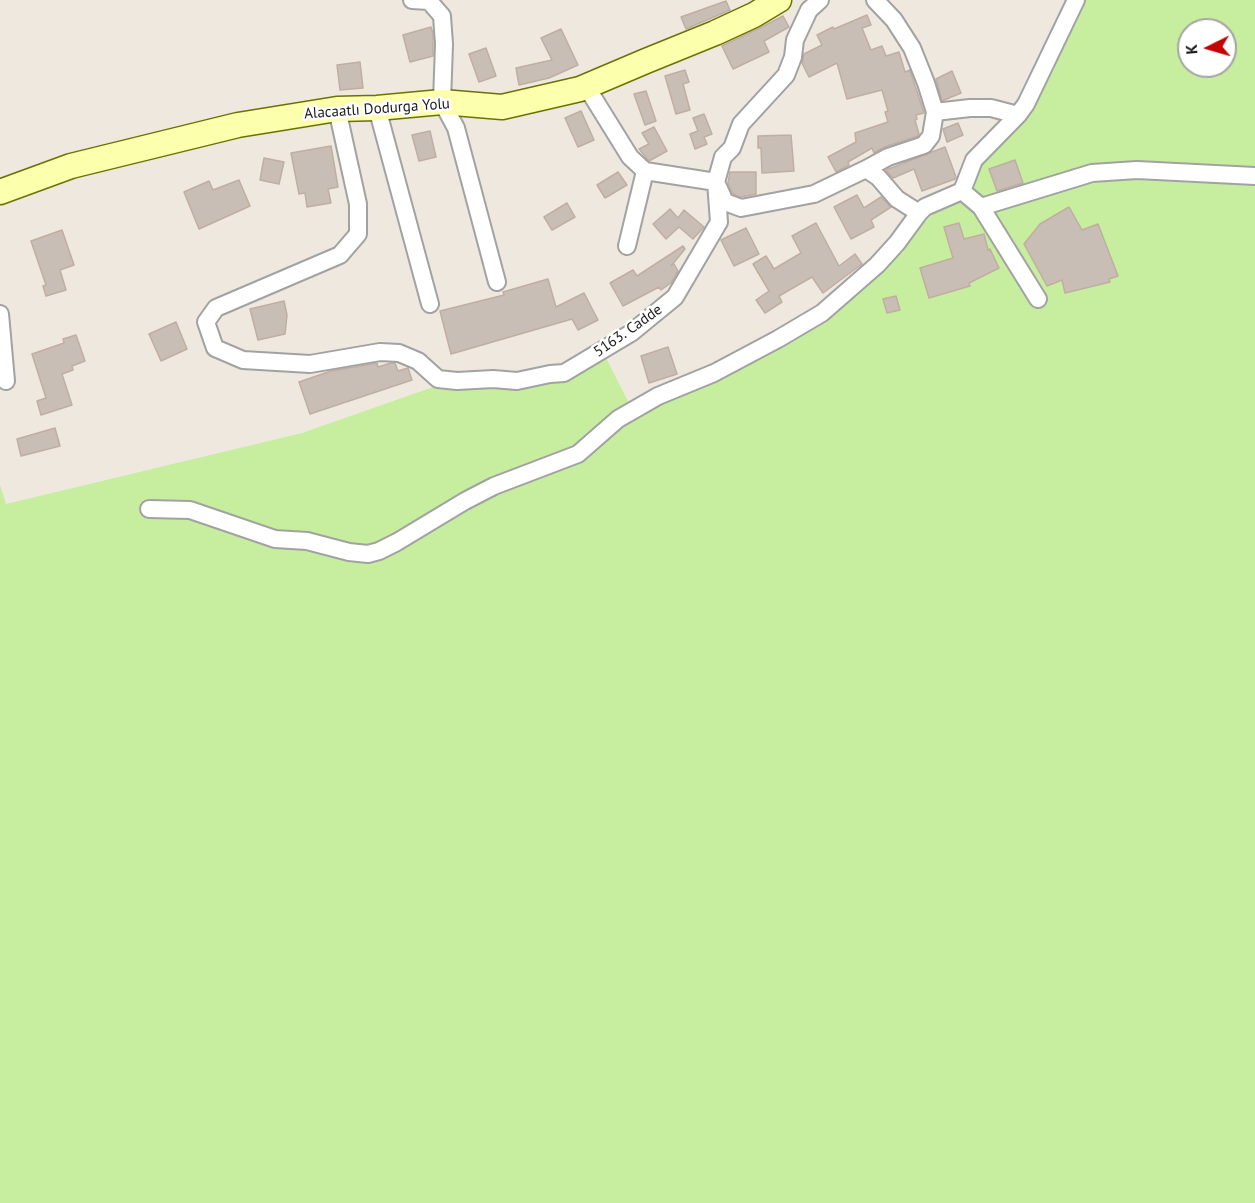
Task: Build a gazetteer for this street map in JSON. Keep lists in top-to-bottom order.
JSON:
{
  "streets": {
    "street": ["Alacaatlı Dodurga Yolu", "5163. Cadde"]
  },
  "crossings": [
    ["Alacaatlı Dodurga Yolu", "5163. Cadde"]
  ],
  "north": "left"
}
